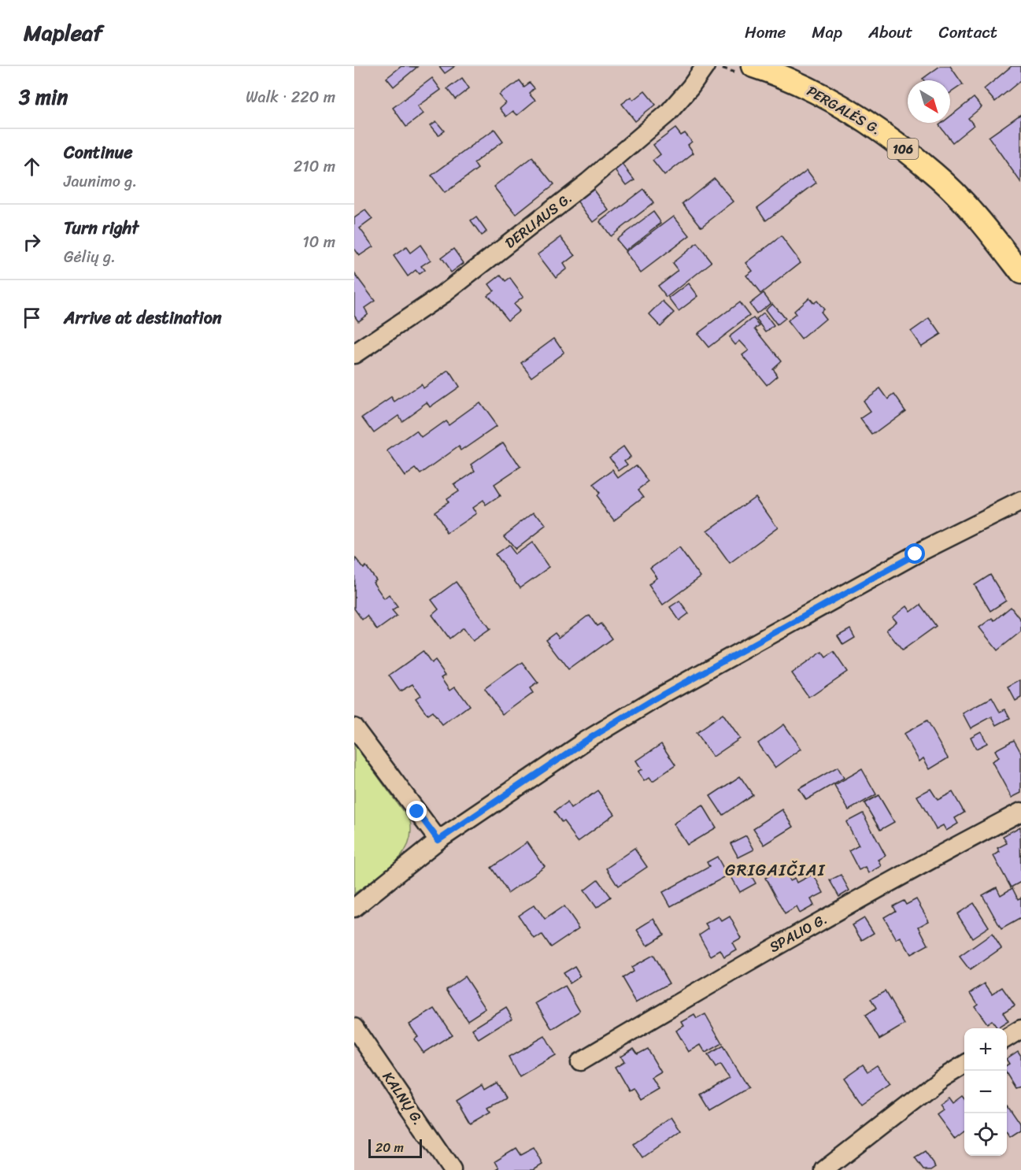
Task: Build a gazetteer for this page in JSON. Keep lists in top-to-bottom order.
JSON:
{
  "streets": {
    "main road": ["PERGALĖS G.", "106"],
    "street": ["DERLIAUS G.", "SPALIO G.", "KALNŲ G."]
  },
  "districts": ["GRIGAIČIAI"],
  "scale_bar": "20 m",
  "north": "bottom right",
  "page": {
    "header": "Mapleaf",
    "nav": [
      "Home",
      "Map",
      "About",
      "Contact"
    ],
    "heading": ["3 min", "Walk · 220 m"],
    "list": [
      ["Continue", "Jaunimo g.", "210 m"],
      ["Turn right", "Gėlių g.", "10 m"],
      "Arrive at destination"
    ],
    "map_buttons": ["+", "−"],
    "scale": "20 m"
  }
}
